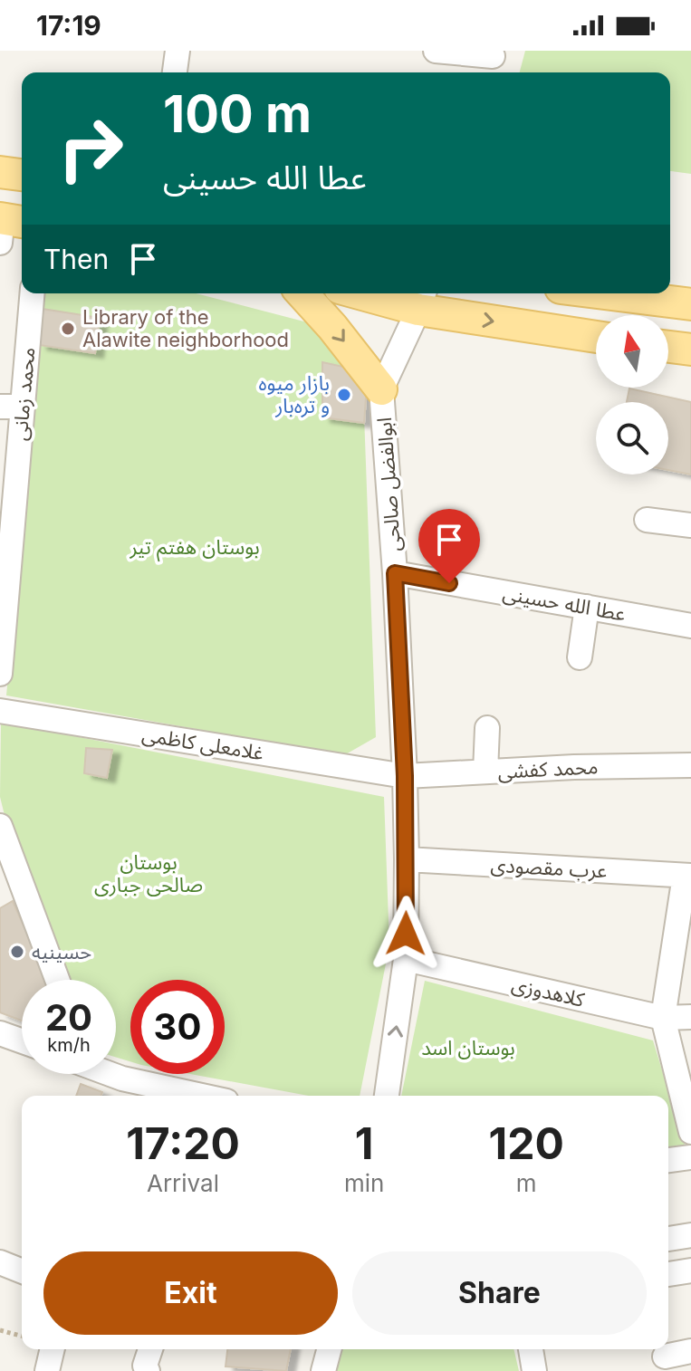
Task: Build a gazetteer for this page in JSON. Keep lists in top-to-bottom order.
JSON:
{
  "streets": {
    "street": [
      "محمد زمانی",
      "ابوالفضل صالحی",
      "عطا الله حسینی",
      "غلامعلی کاظمی",
      "محمد کفشی",
      "عرب مقصودی",
      "کلاهدوزی"
    ]
  },
  "crossings": [
    ["ابوالفضل صالحی", "عطا الله حسینی"],
    ["ابوالفضل صالحی", "غلامعلی کاظمی"],
    ["ابوالفضل صالحی", "محمد کفشی"],
    ["ابوالفضل صالحی", "عرب مقصودی"],
    ["ابوالفضل صالحی", "کلاهدوزی"],
    ["غلامعلی کاظمی", "محمد کفشی"]
  ],
  "parks": ["بوستان هفتم تیر", "بوستان صالحی جباری", "بوستان اسد"],
  "places": ["Library of the Alawite neighborhood", "بازار میوه و تره‌بار", "حسینیه"],
  "north": "top",
  "page": {
    "status": "17:19",
    "turn": ["100 m", "عطا الله حسینی"],
    "then": "Then",
    "speed": "20 km/h",
    "limit": "30",
    "eta": [
      "17:20",
      "Arrival",
      "1",
      "min",
      "120",
      "m"
    ],
    "buttons": ["Exit", "Share"]
  }
}
